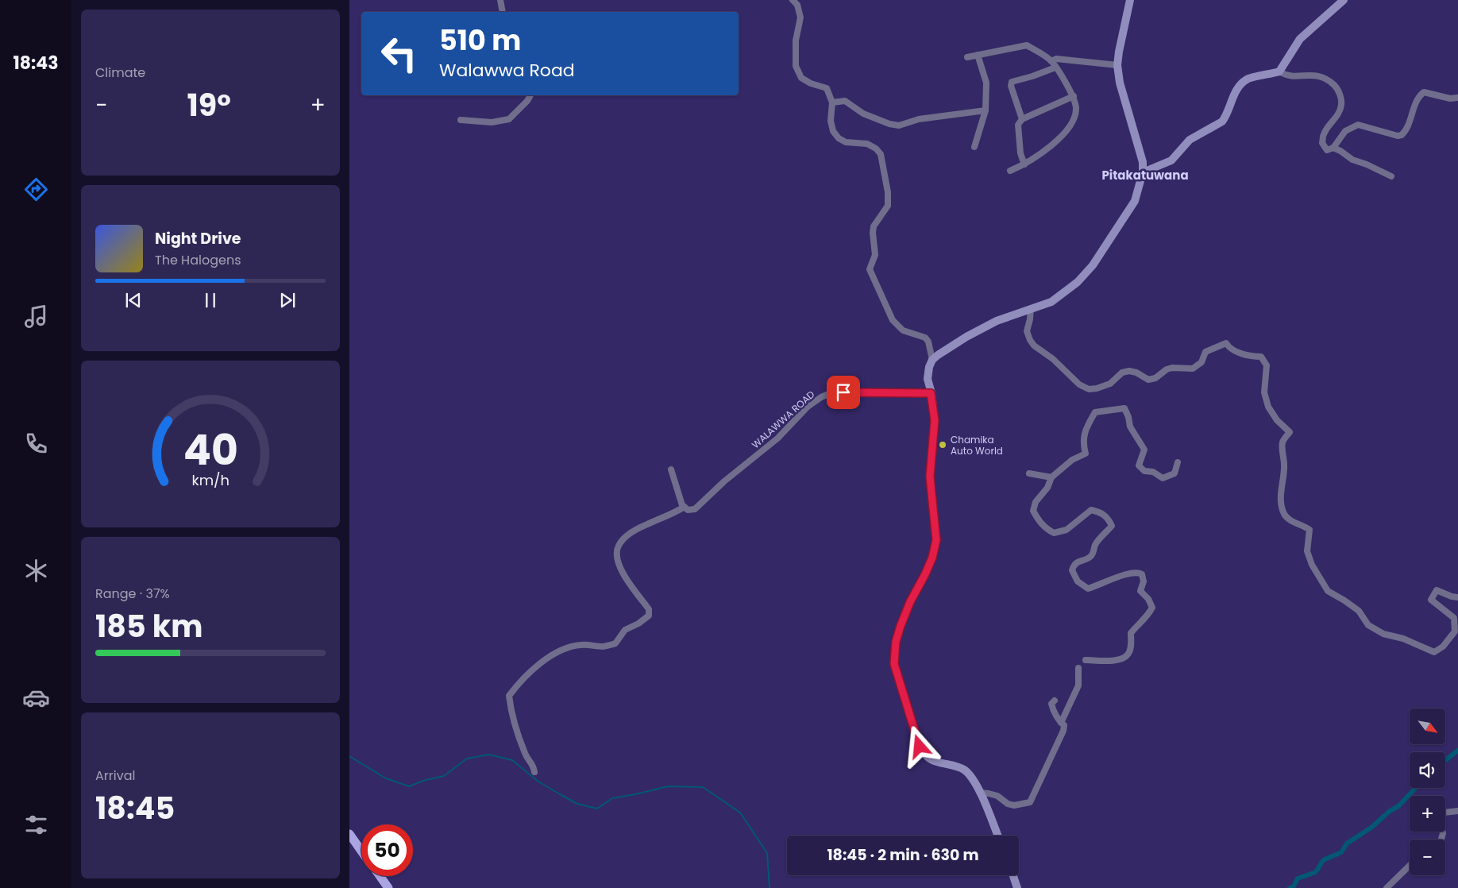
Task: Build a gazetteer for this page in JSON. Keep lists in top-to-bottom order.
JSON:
{
  "streets": {
    "street": ["WALAWWA ROAD"]
  },
  "districts": ["Pitakatuwana"],
  "places": ["Chamika Auto World"],
  "north": "bottom right",
  "page": {
    "tabs": "18:43",
    "tile": [
      "Climate",
      ["Range · 37%", "185 km"],
      ["Arrival", "18:45"]
    ],
    "turn": ["510 m", "Walawwa Road"],
    "heat": ["−", "19°", "+"],
    "song": ["Night Drive", "The Halogens"],
    "map_buttons": ["+", "−"],
    "limit": "50",
    "trip": "18:45 · 2 min · 630 m",
    "gauge": ["40", "km/h"]
  }
}
